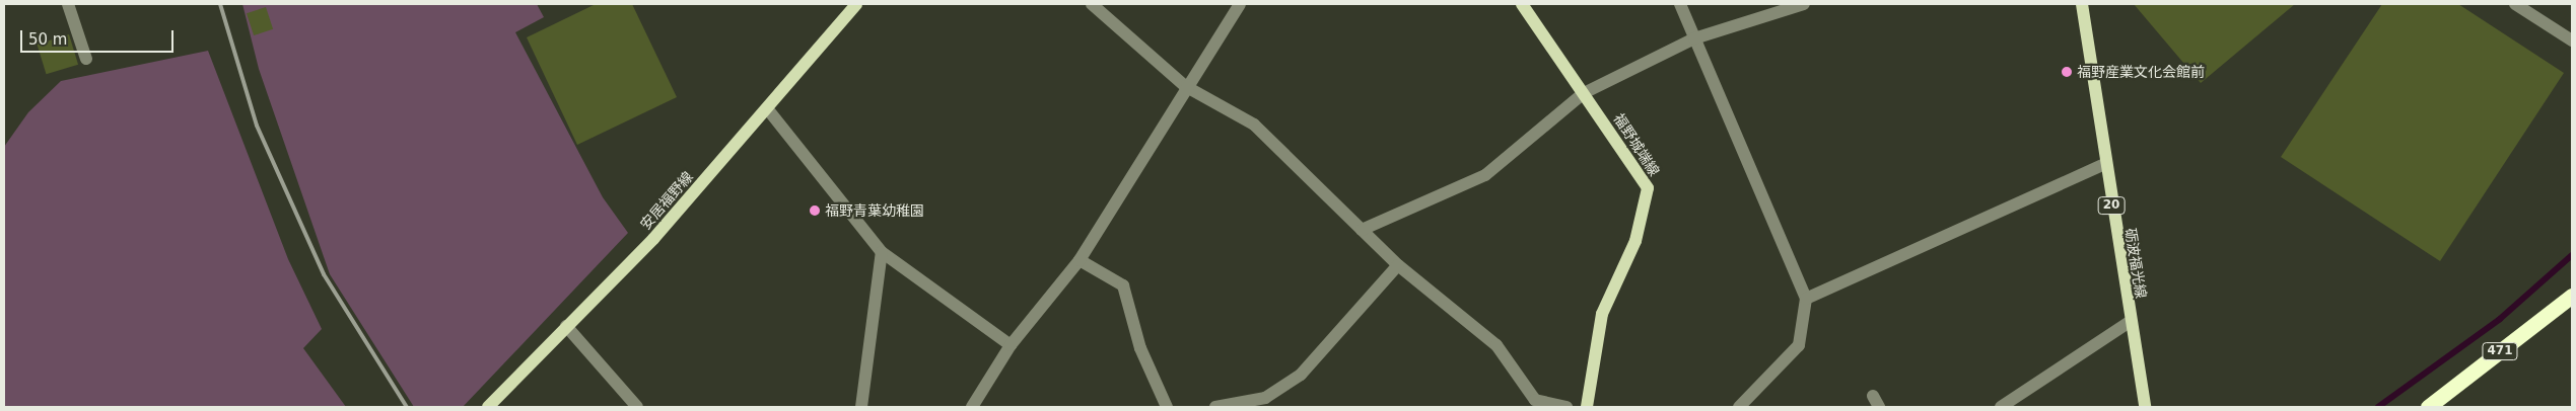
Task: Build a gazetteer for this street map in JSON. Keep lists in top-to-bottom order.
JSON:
{
  "streets": {
    "highway": ["471"],
    "main road": [
      "福野城端線",
      "安居福野線",
      "20",
      "砺波福光線"
    ]
  },
  "places": ["福野産業文化会館前", "福野青葉幼稚園"],
  "scale_bar": "50 m"
}
